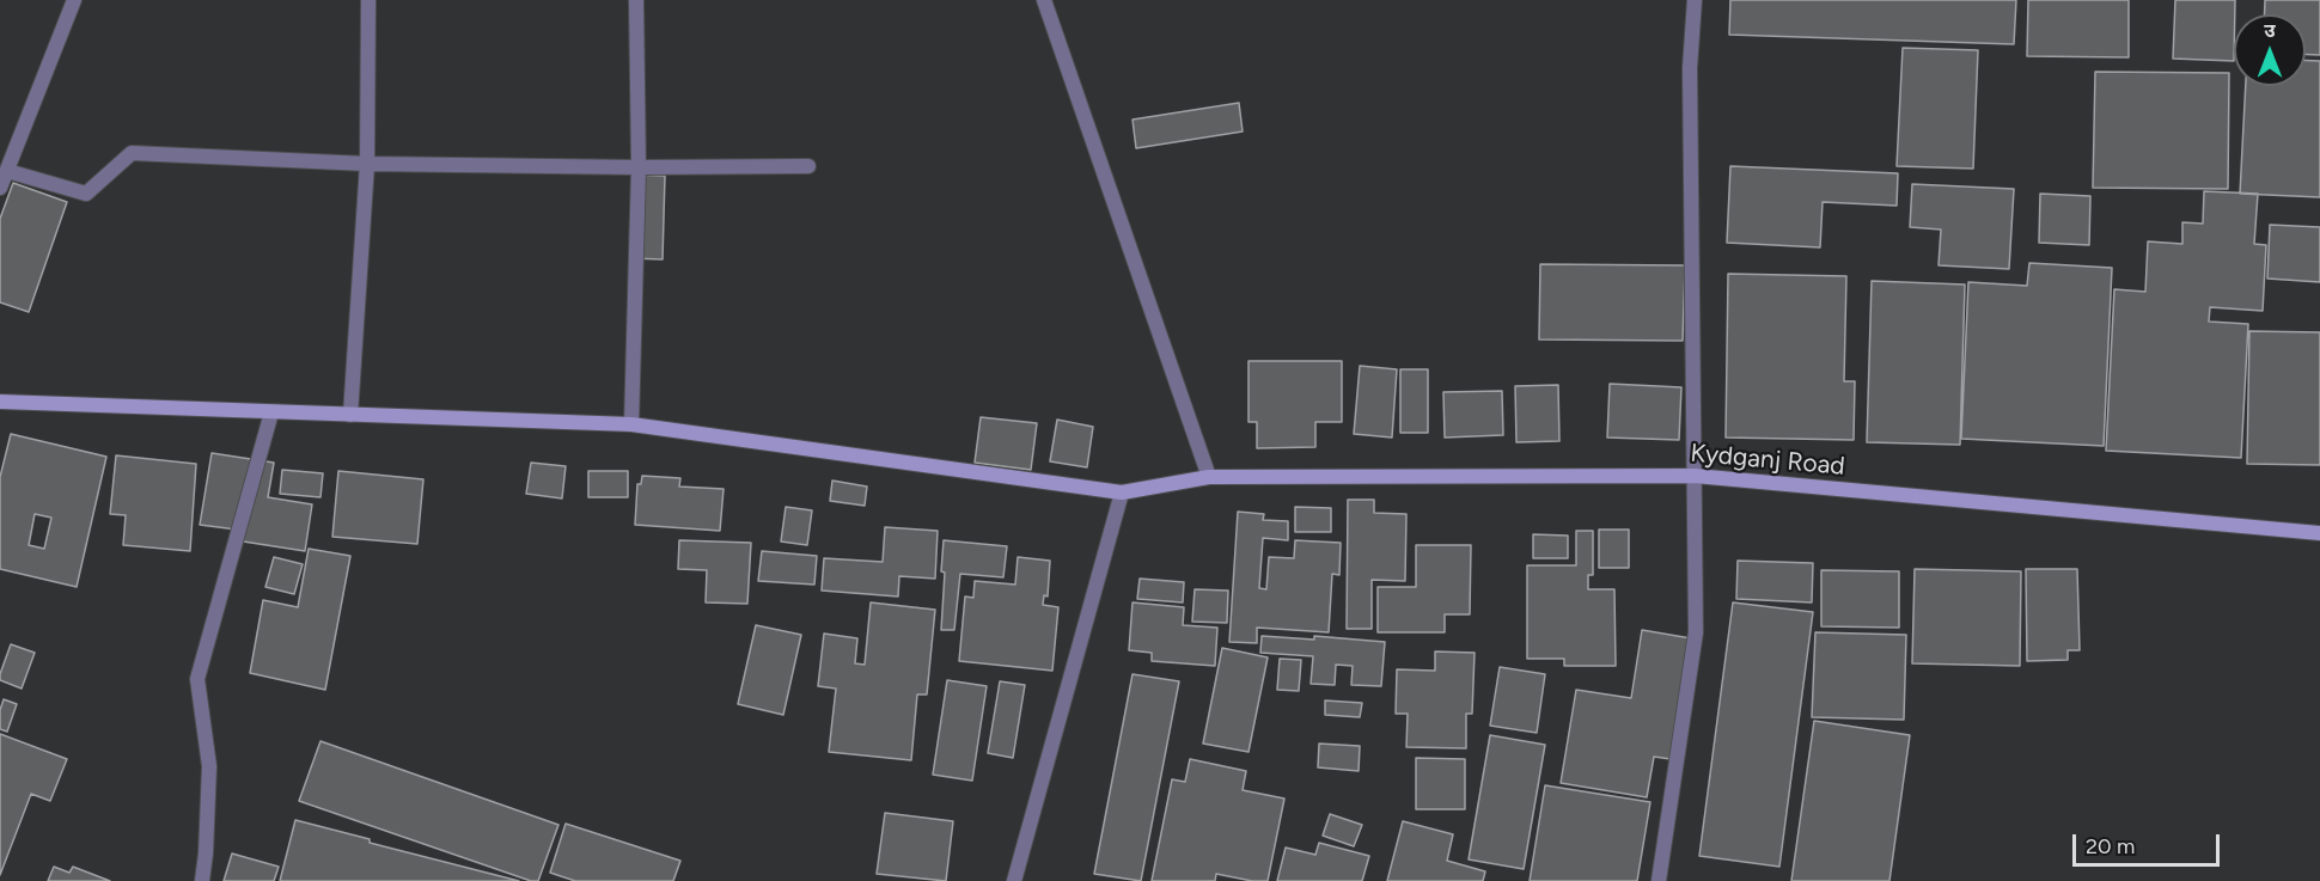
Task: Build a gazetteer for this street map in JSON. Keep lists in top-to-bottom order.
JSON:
{
  "streets": {
    "main road": ["Kydganj Road"]
  },
  "scale_bar": "20 m",
  "north": "top"
}
